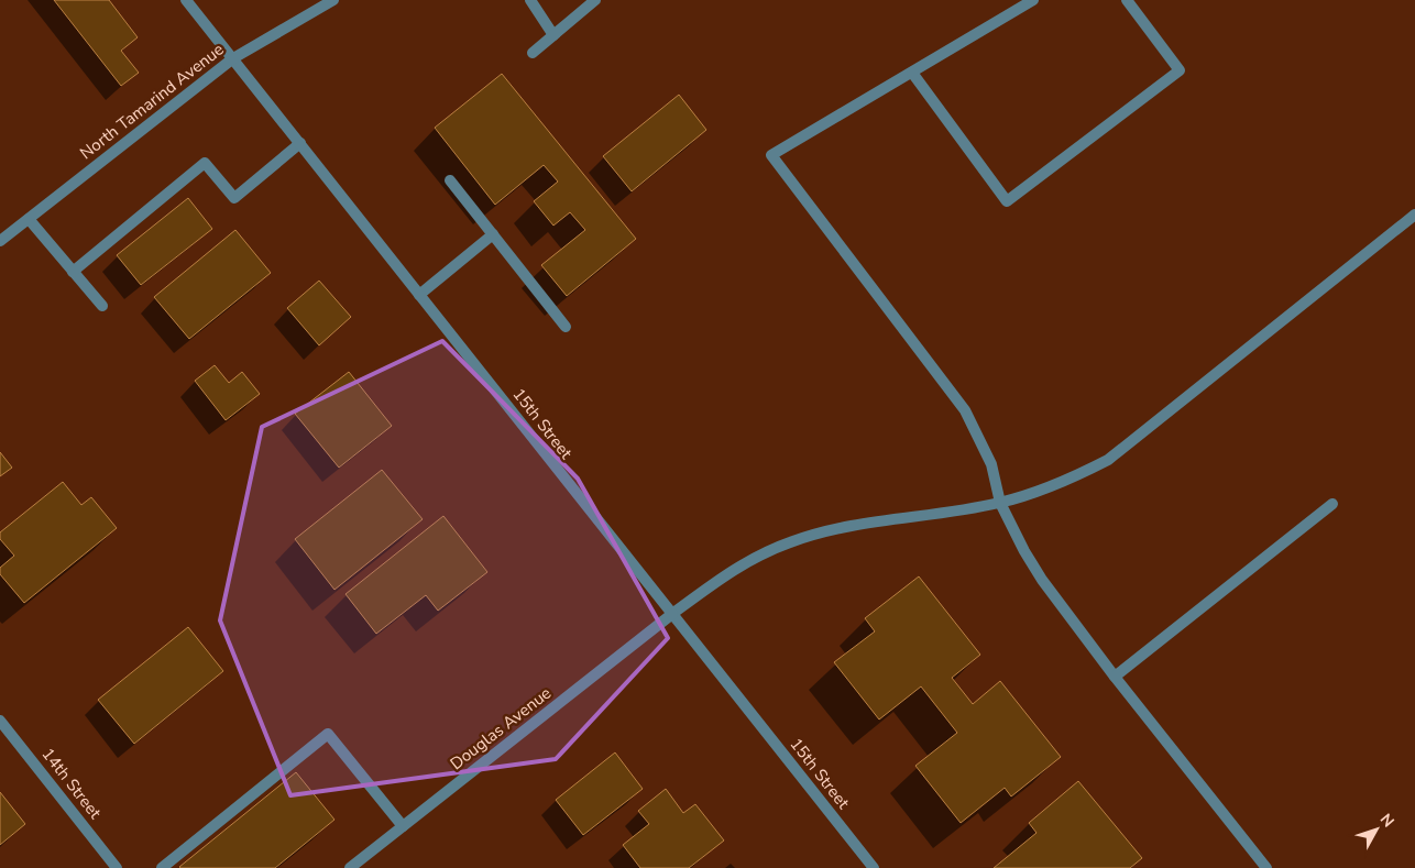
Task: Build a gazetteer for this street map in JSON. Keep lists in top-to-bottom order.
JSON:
{
  "streets": {
    "street": [
      "North Tamarind Avenue",
      "15th Street",
      "Douglas Avenue",
      "14th Street"
    ]
  },
  "crossings": [
    ["North Tamarind Avenue", "15th Street"],
    ["15th Street", "Douglas Avenue"]
  ],
  "north": "top right"
}
